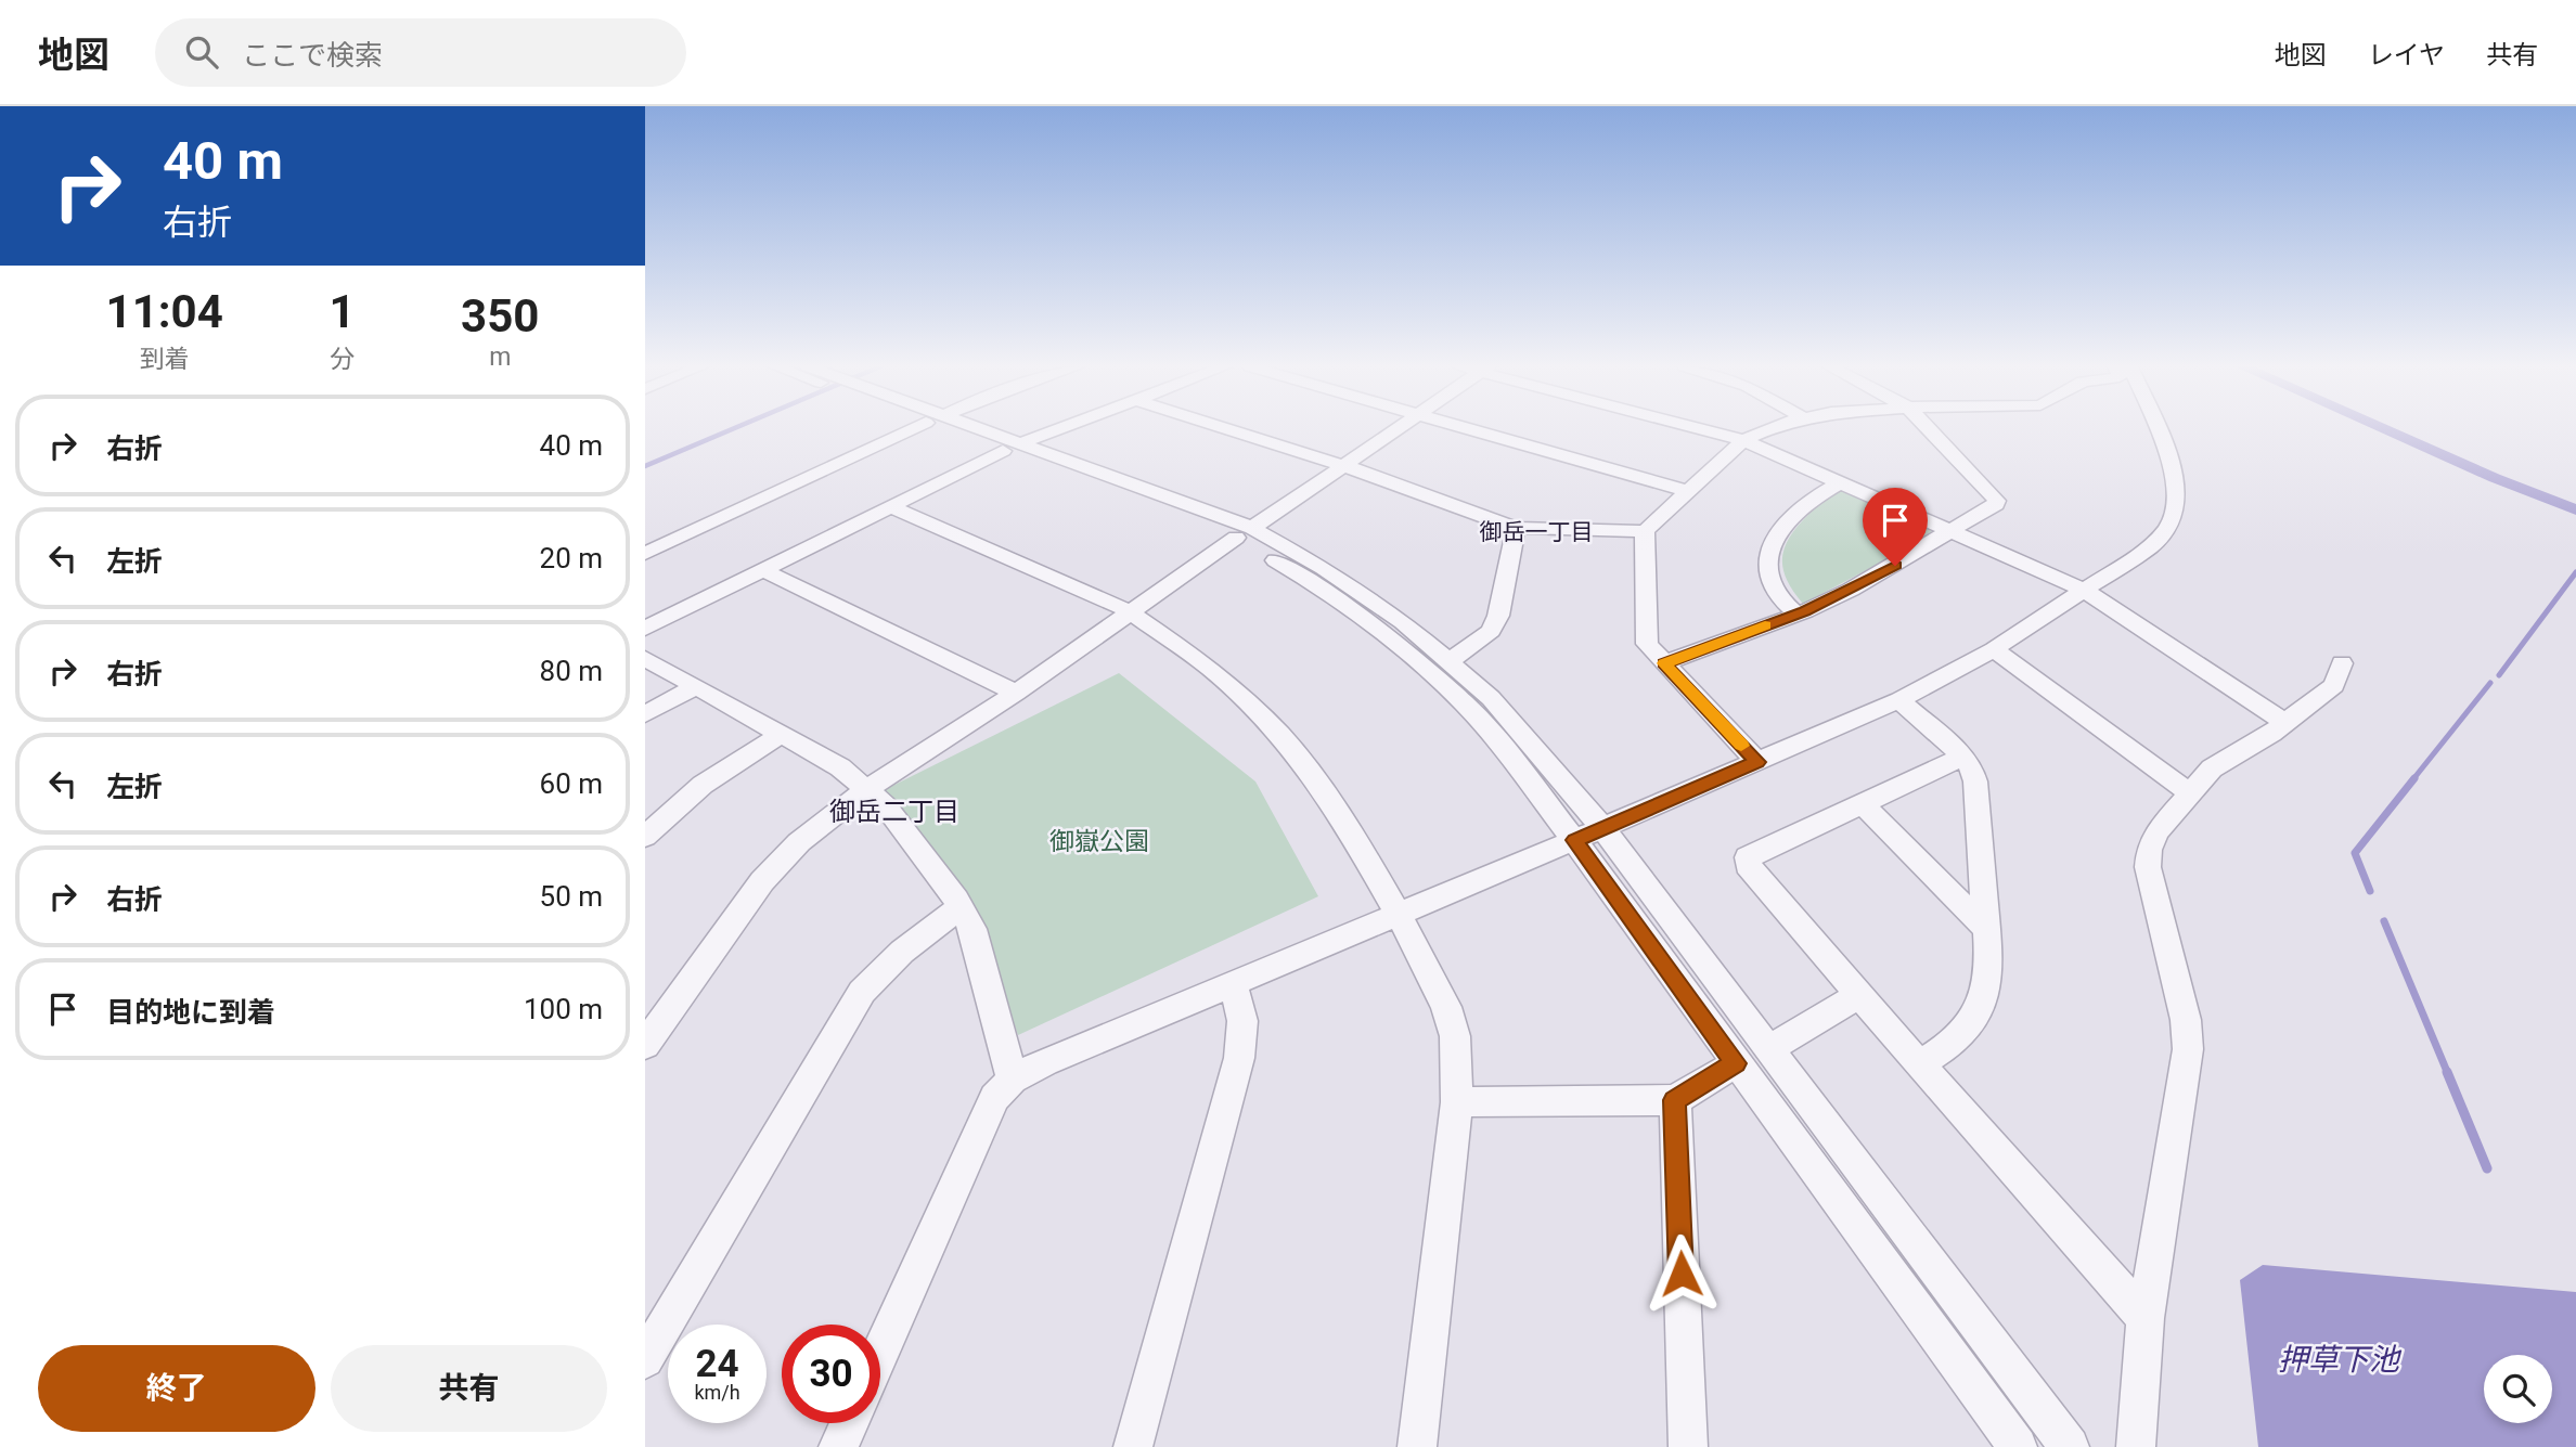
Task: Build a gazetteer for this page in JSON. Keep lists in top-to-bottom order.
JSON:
{
  "districts": ["御岳一丁目", "御岳二丁目"],
  "water": ["押草下池"],
  "parks": ["御嶽公園"],
  "page": {
    "header": "地図",
    "search": "ここで検索",
    "nav": ["地図", "レイヤ", "共有"],
    "turn": ["40 m", "右折"],
    "eta": [
      "11:04",
      "到着",
      "1",
      "分",
      "350",
      "m"
    ],
    "list": [
      {
        "name": "右折",
        "value": "40 m"
      },
      {
        "name": "左折",
        "value": "20 m"
      },
      {
        "name": "右折",
        "value": "80 m"
      },
      {
        "name": "左折",
        "value": "60 m"
      },
      {
        "name": "右折",
        "value": "50 m"
      },
      {
        "name": "目的地に到着",
        "value": "100 m"
      }
    ],
    "speed": "24 km/h",
    "limit": "30",
    "buttons": ["終了", "共有"]
  }
}
